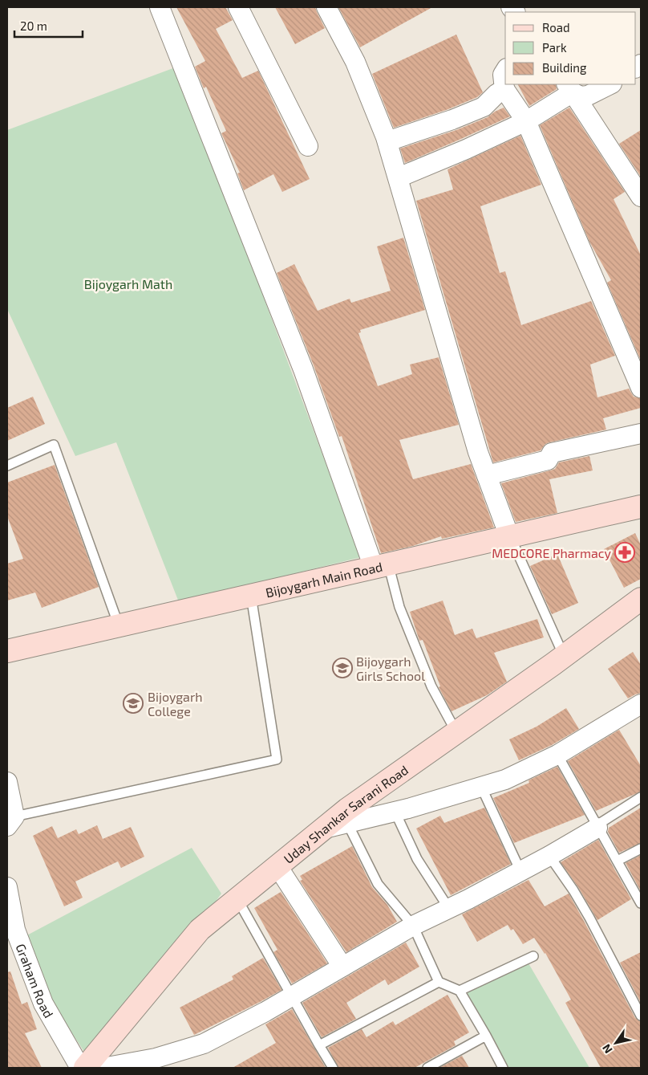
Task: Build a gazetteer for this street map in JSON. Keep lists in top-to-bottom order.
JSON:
{
  "streets": {
    "street": ["Bijoygarh Main Road", "Uday Shankar Sarani Road", "Graham Road"]
  },
  "parks": ["Bijoygarh Math"],
  "places": {
    "pharmacy": ["MEDCORE Pharmacy"],
    "school or university": ["Bijoygarh Girls School", "Bijoygarh College"]
  },
  "legend": ["Road", "Park", "Building"],
  "scale_bar": "20 m",
  "north": "bottom left"
}
